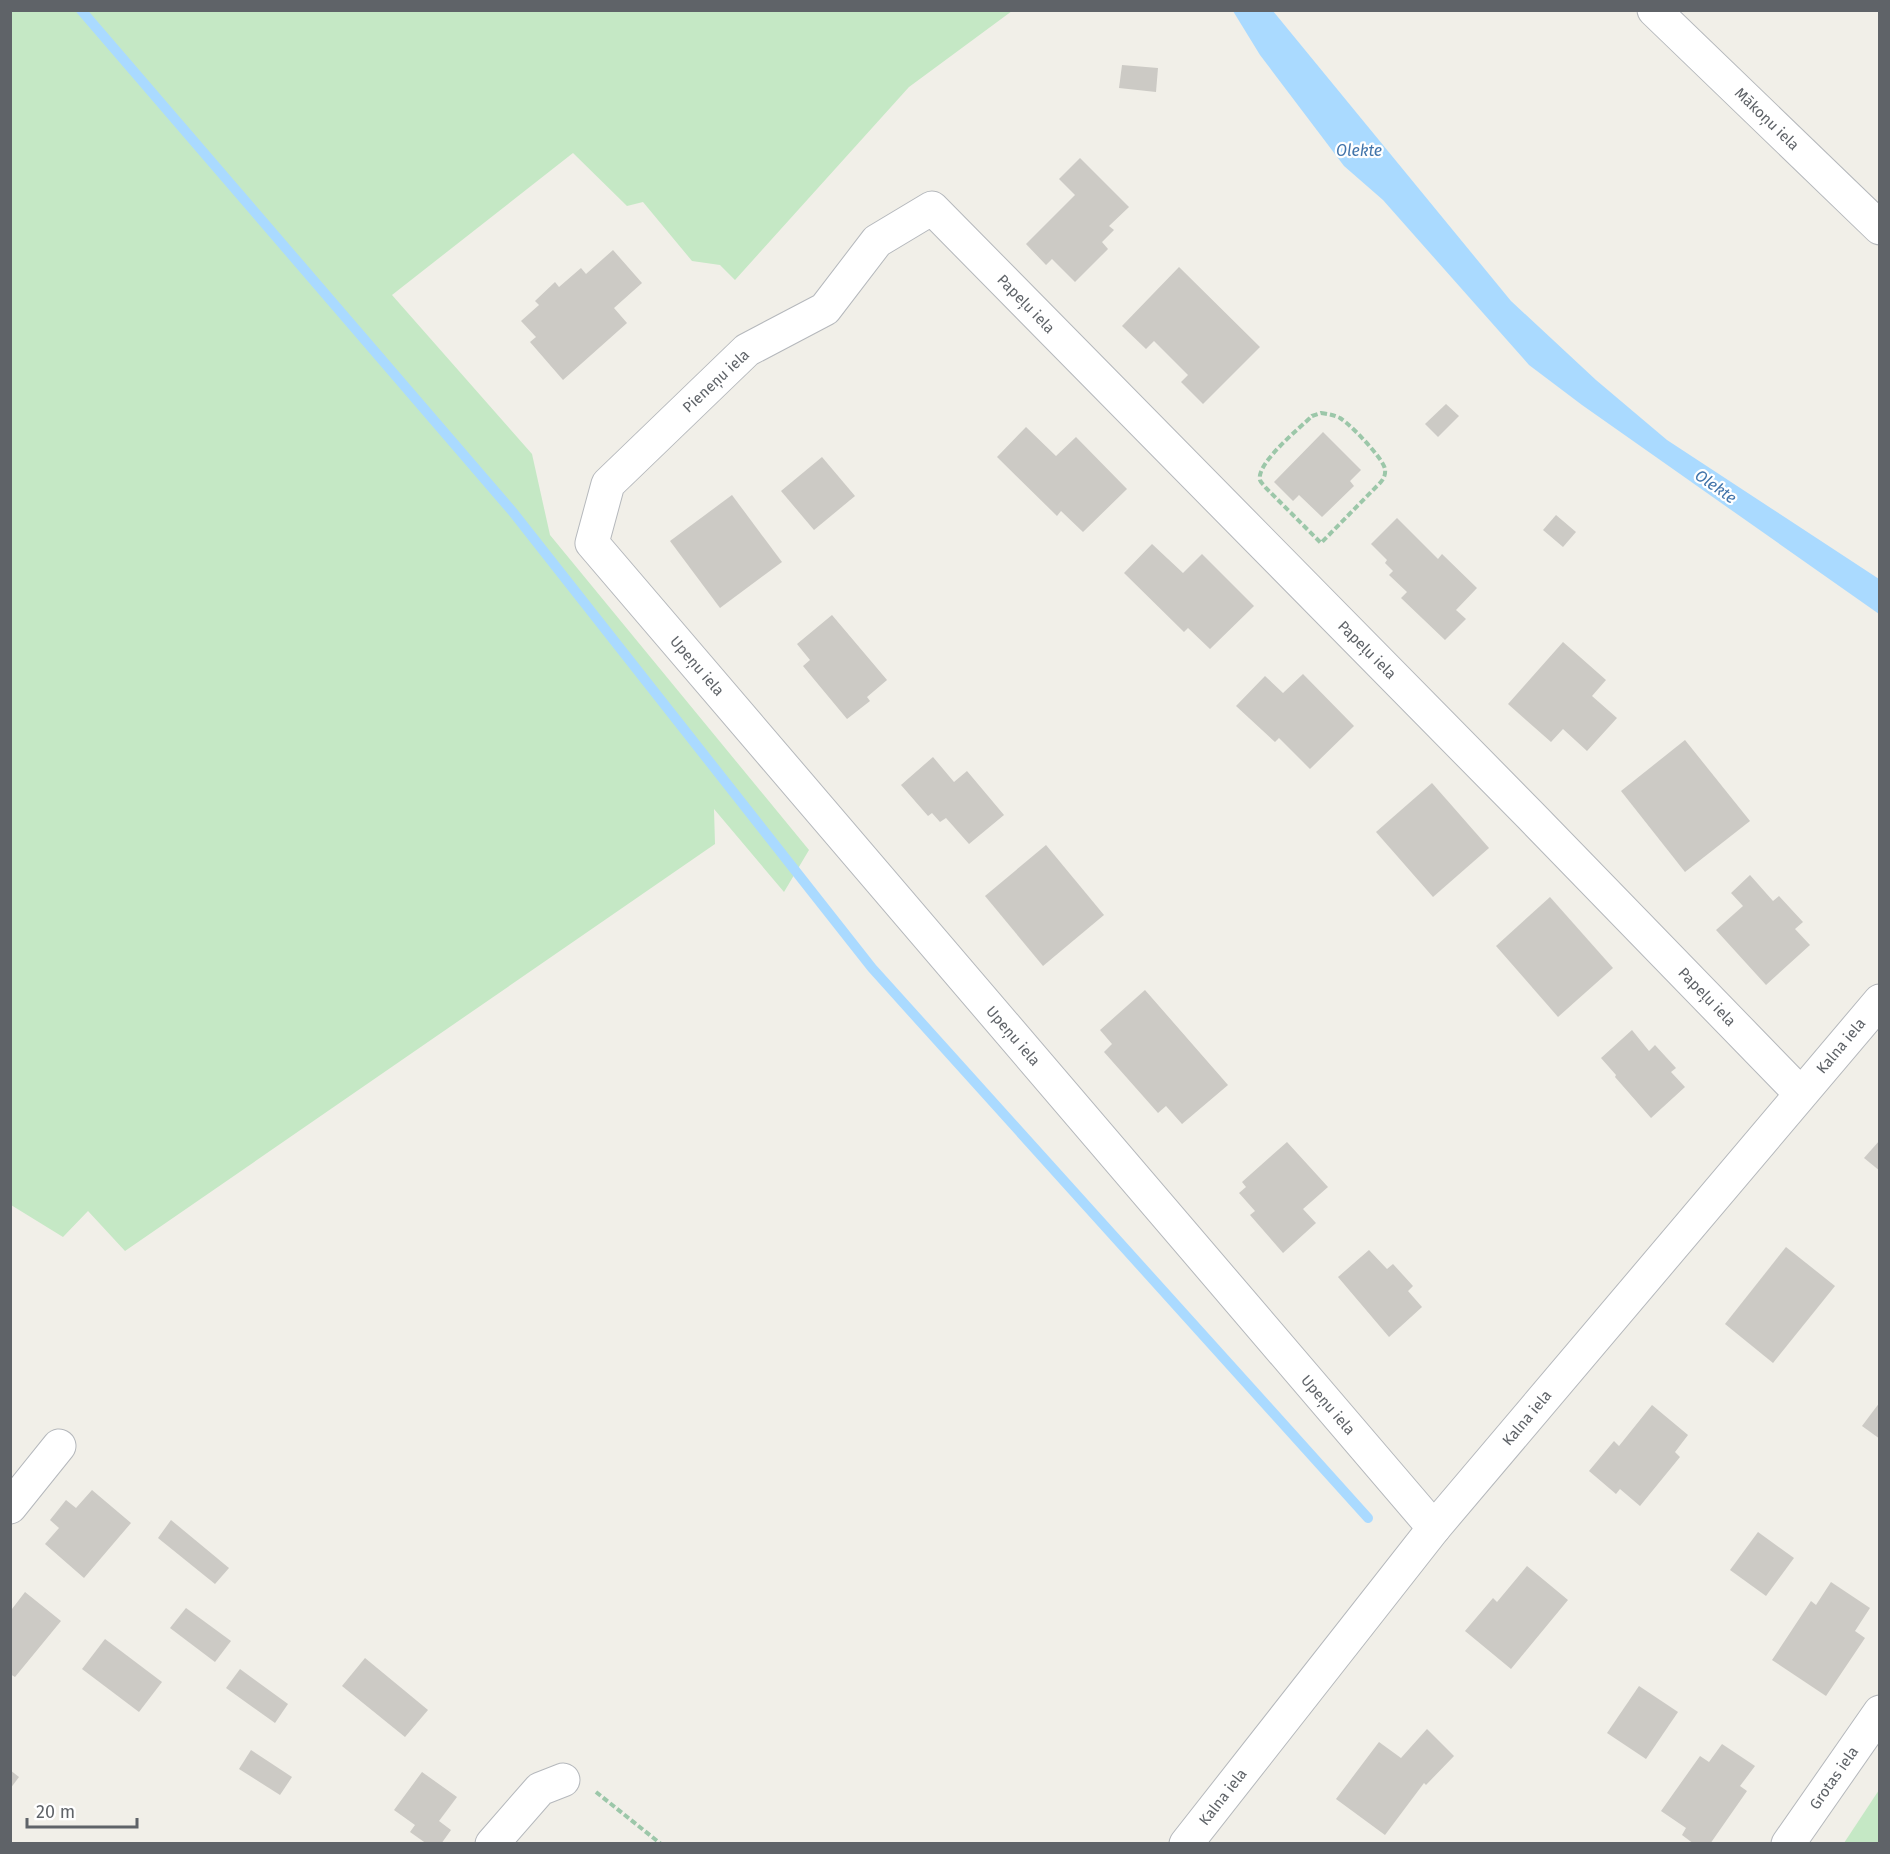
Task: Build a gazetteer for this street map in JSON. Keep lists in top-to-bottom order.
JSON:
{
  "streets": {
    "street": [
      "Mākoņu iela",
      "Papeļu iela",
      "Pieneņu iela",
      "Upeņu iela",
      "Kalna iela",
      "Grotas iela"
    ]
  },
  "crossings": [
    ["Papeļu iela", "Pieneņu iela"],
    ["Papeļu iela", "Kalna iela"],
    ["Pieneņu iela", "Upeņu iela"],
    ["Upeņu iela", "Kalna iela"]
  ],
  "water": ["Olekte"],
  "scale_bar": "20 m"
}
